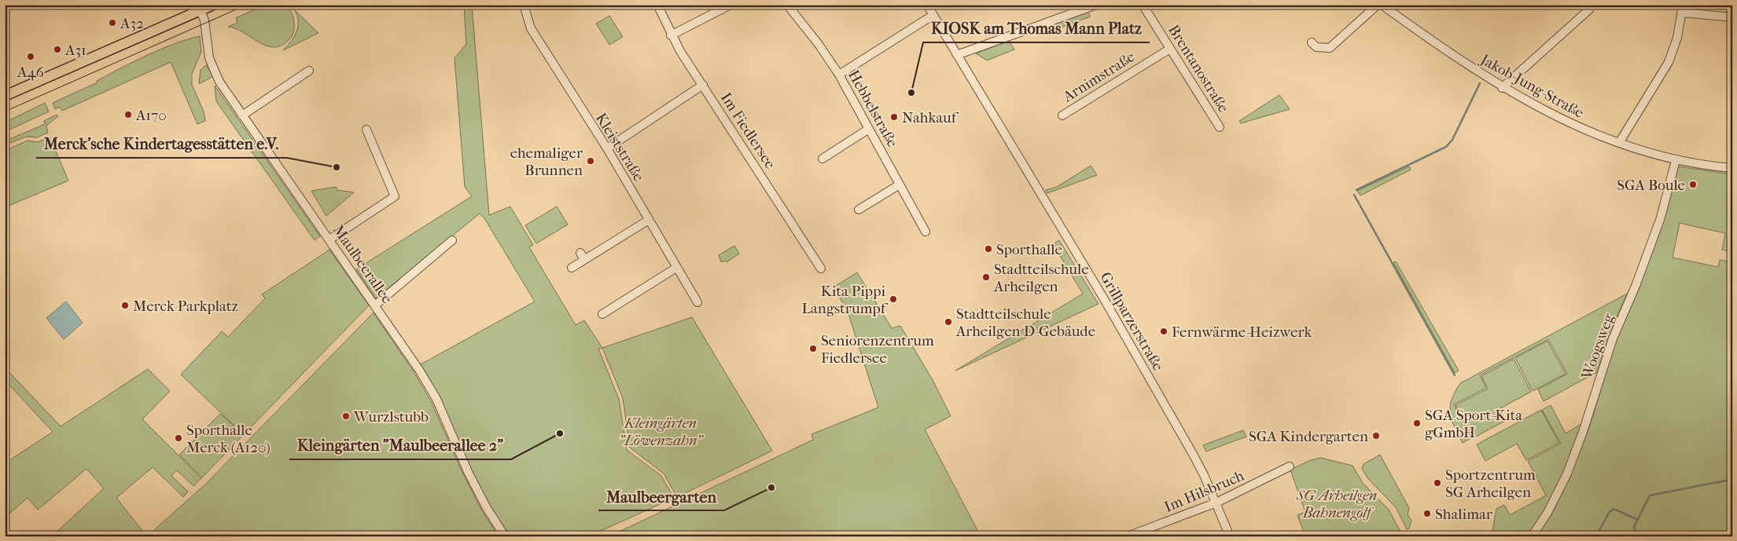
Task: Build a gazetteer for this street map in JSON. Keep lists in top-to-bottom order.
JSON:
{
  "streets": {
    "street": [
      "Brentanostraße",
      "Arnimstraße",
      "Jakob-Jung-Straße",
      "Hebbelstraße",
      "Im Fiedlersee",
      "Kleiststraße",
      "Maulbeerallee",
      "Grillparzerstraße",
      "Woogsweg",
      "Im Hilsbruch"
    ]
  },
  "crossings": [
    ["Brentanostraße", "Arnimstraße"],
    ["Jakob-Jung-Straße", "Woogsweg"],
    ["Grillparzerstraße", "Im Hilsbruch"]
  ],
  "parks": ["Kleingärten \"Löwenzahn\"", "SG Arheilgen Bahnengolf"],
  "places": [
    "A32",
    "A31",
    "A46",
    "KIOSK am Thomas Mann Platz",
    "A170",
    "Nahkauf",
    "ehemaliger Brunnen",
    "Merck'sche Kindertagesstätten e.V.",
    "SGA Boule",
    "Sporthalle",
    "Stadtteilschule Arheilgen",
    "Kita Pippi Langstrumpf",
    "Merck Parkplatz",
    "Stadtteilschule Arheilgen D-Gebäude",
    "Fernwärme-Heizwerk",
    "Seniorenzentrum Fiedlersee",
    "Wurzlstubb",
    "SGA Sport-Kita gGmbH",
    "Kleingärten \"Maulbeerallee 2\"",
    "SGA Kindergarten",
    "Sporthalle Merck (A120)",
    "Sportzentrum SG Arheilgen",
    "Maulbeergarten",
    "Shalimar"
  ]
}
